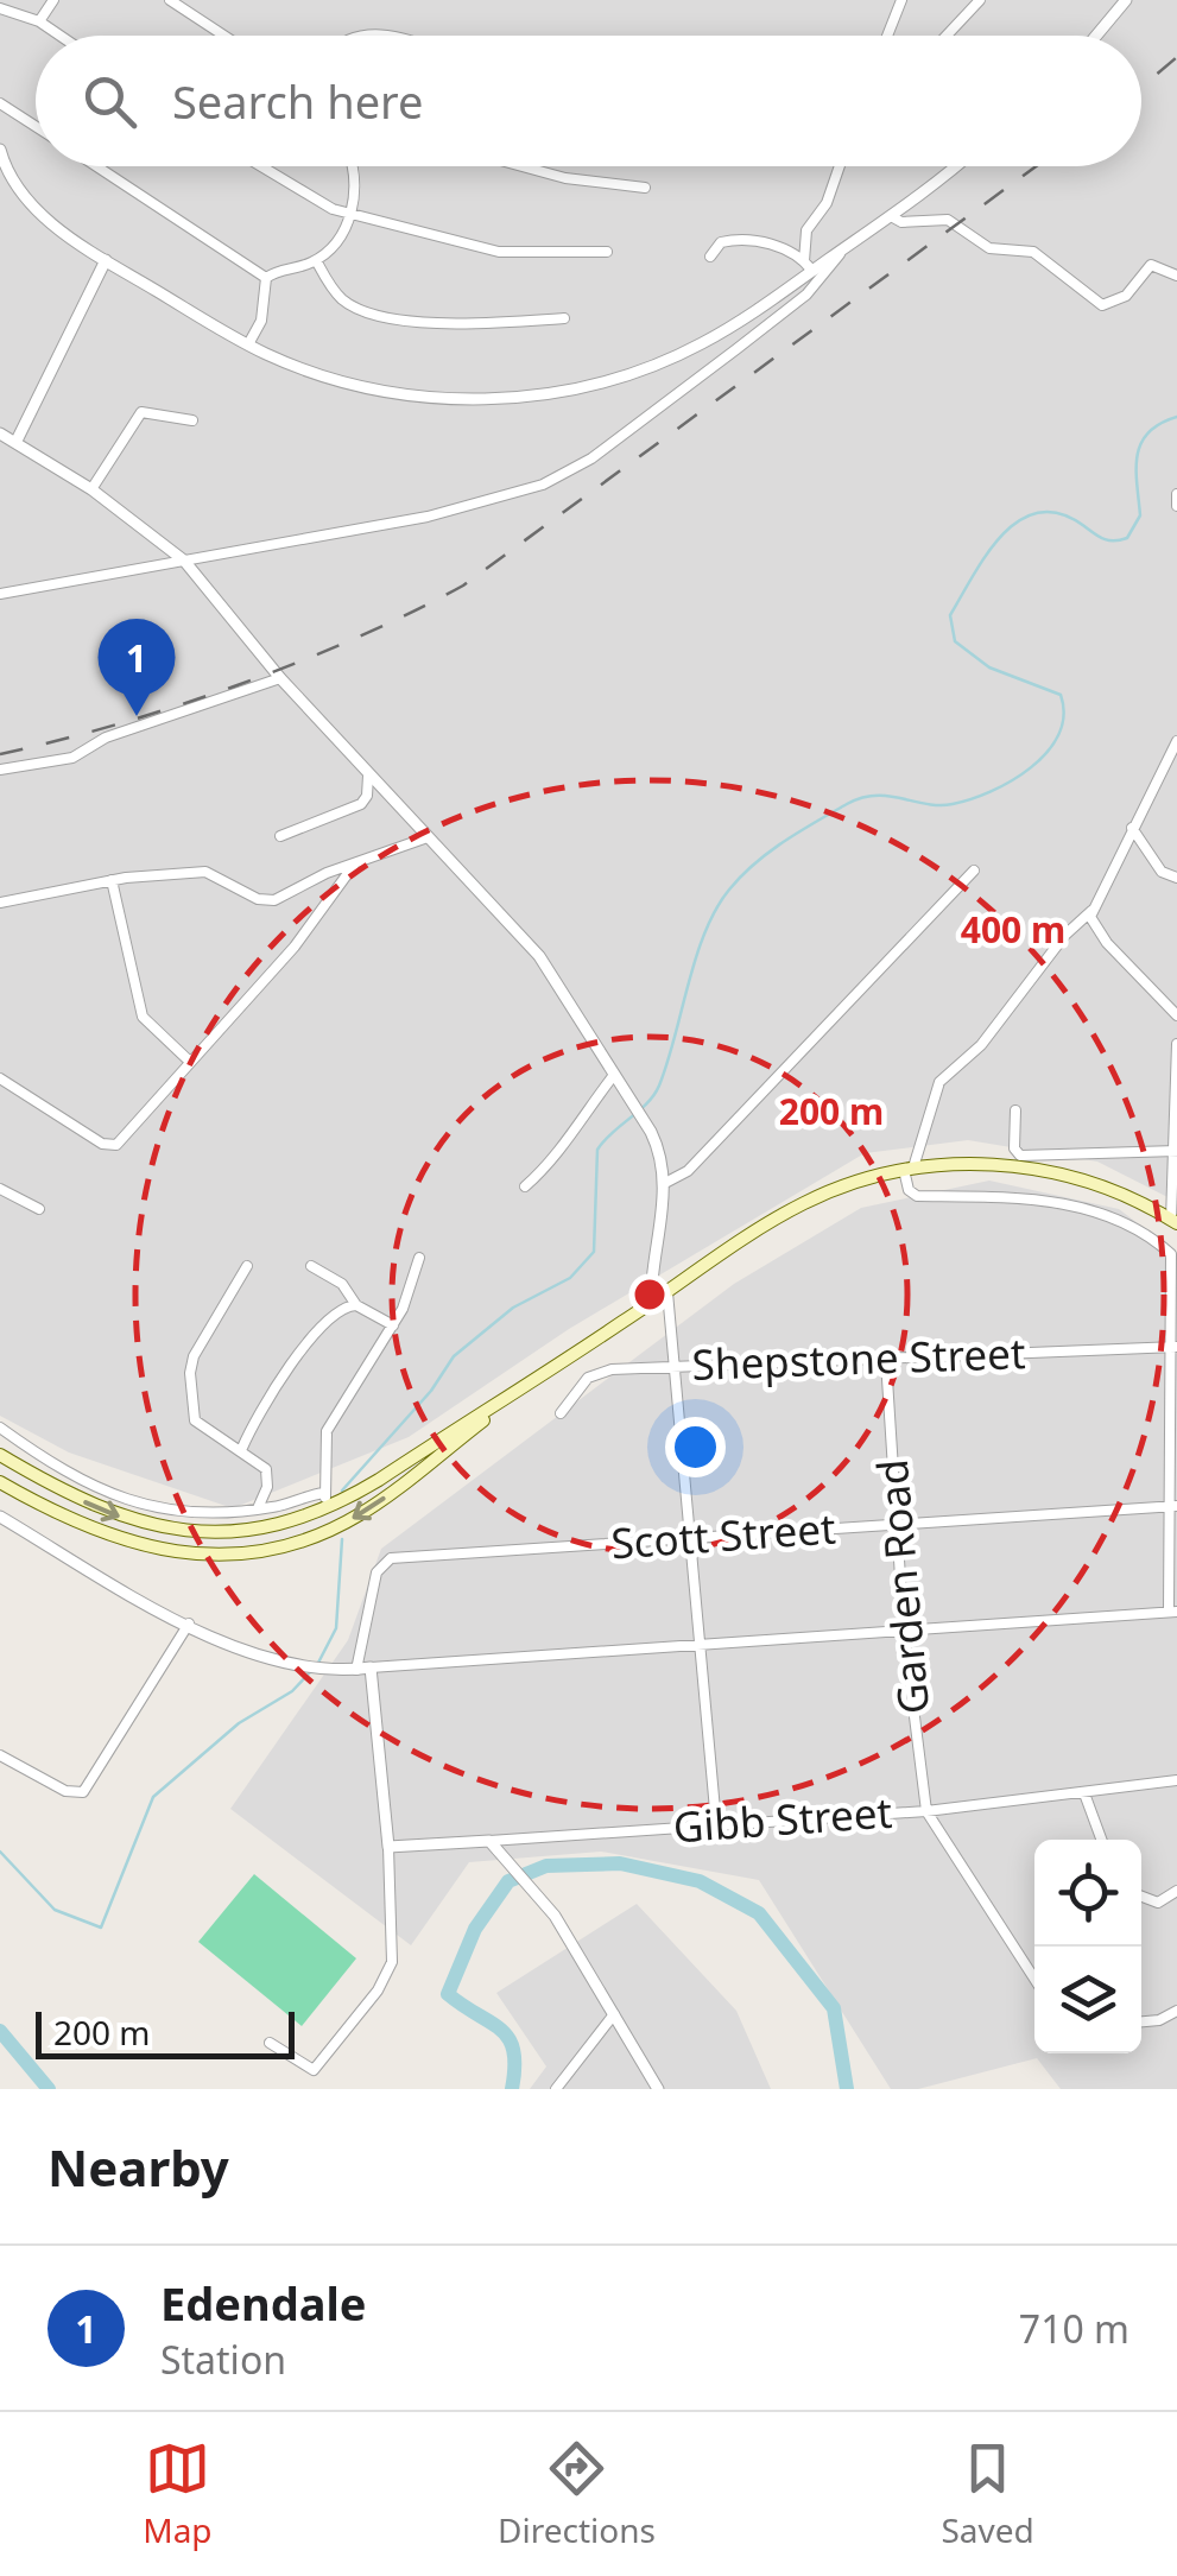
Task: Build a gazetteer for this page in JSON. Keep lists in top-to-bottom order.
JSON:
{
  "streets": {
    "street": [
      "Shepstone Street",
      "Scott Street",
      "Garden Road",
      "Gibb Street"
    ]
  },
  "crossings": [
    ["Shepstone Street", "Garden Road"],
    ["Scott Street", "Garden Road"],
    ["Garden Road", "Gibb Street"]
  ],
  "scale_bar": "200 m",
  "page": {
    "search": "Search here",
    "pins": "1",
    "scale": "200 m",
    "heading": "Nearby",
    "list": [
      {
        "mark": "1",
        "name": "Edendale",
        "note": "Station",
        "value": "710 m"
      }
    ],
    "nav": ["Map", "Directions", "Saved"]
  },
  "rings": ["400 m", "200 m"]
}
